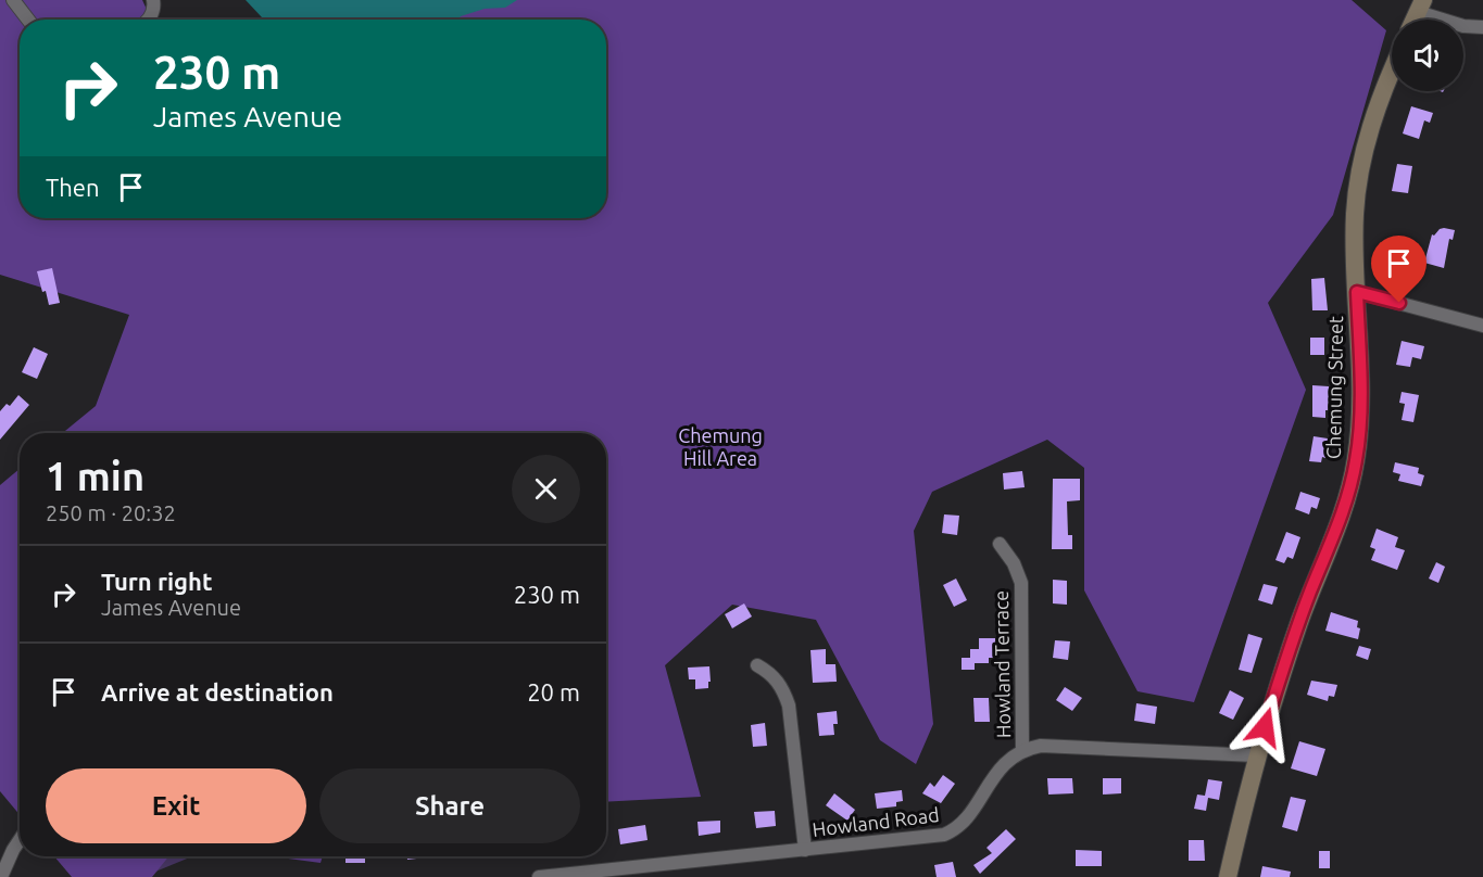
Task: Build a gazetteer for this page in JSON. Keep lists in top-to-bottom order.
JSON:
{
  "streets": {
    "street": ["Chemung Street", "Howland Terrace", "Howland Road"]
  },
  "crossings": [
    ["Howland Terrace", "Howland Road"]
  ],
  "parks": ["Chemung Hill Area"],
  "page": {
    "turn": ["230 m", "James Avenue"],
    "then": "Then",
    "heading": ["1 min", "250 m · 20:32"],
    "list": [
      {
        "name": "Turn right",
        "note": "James Avenue",
        "value": "230 m"
      },
      {
        "name": "Arrive at destination",
        "value": "20 m"
      }
    ],
    "buttons": ["Exit", "Share"]
  }
}
